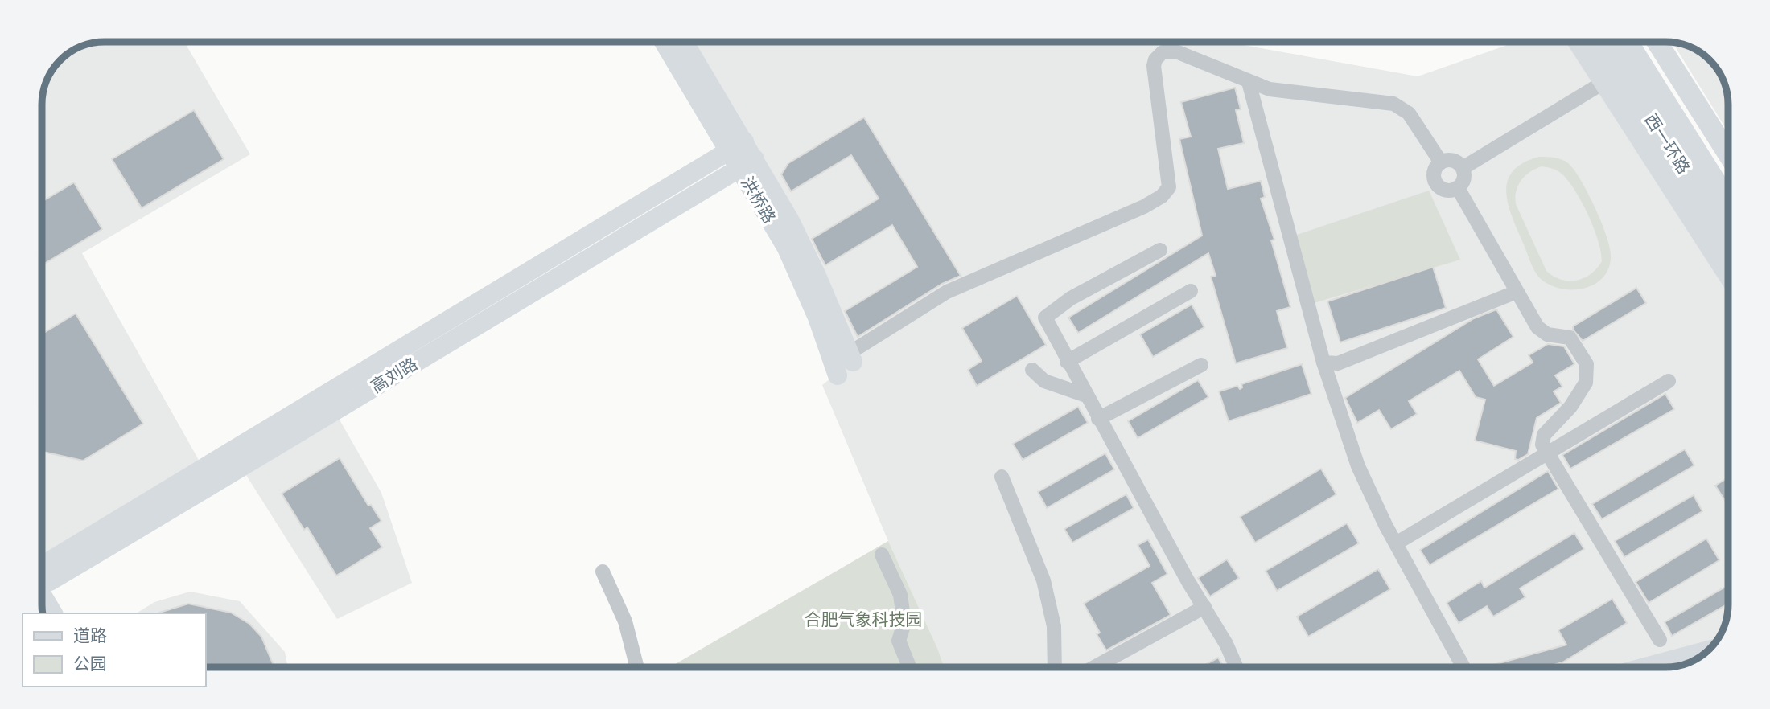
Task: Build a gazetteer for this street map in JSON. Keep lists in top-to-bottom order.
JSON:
{
  "streets": {
    "highway": ["西一环路"],
    "street": ["洪桥路", "高刘路"]
  },
  "crossings": [
    ["洪桥路", "高刘路"]
  ],
  "parks": ["合肥气象科技园"],
  "legend": ["道路", "公园"]
}
